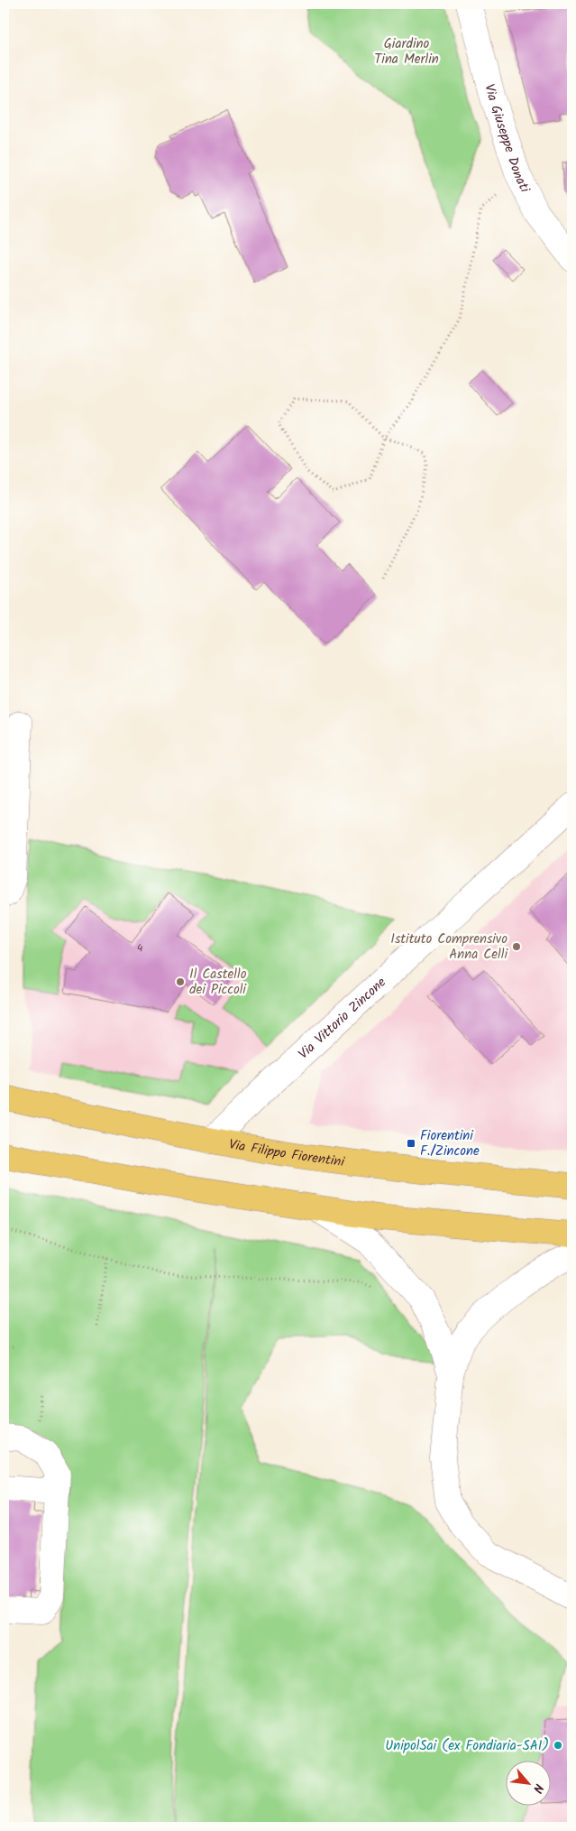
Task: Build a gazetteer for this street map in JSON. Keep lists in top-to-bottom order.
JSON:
{
  "streets": {
    "main road": ["Via Filippo Fiorentini"],
    "street": ["Via Giuseppe Donati", "Via Vittorio Zincone"]
  },
  "crossings": [
    ["Via Vittorio Zincone", "Via Filippo Fiorentini"]
  ],
  "parks": ["Giardino Tina Merlin"],
  "places": {
    "other": ["Istituto Comprensivo Anna Celli", "Il Castello dei Piccoli", "UnipolSai (ex Fondiaria-SAI)"],
    "transit": ["Fiorentini F./Zincone"]
  },
  "house_numbers": ["4"],
  "north": "bottom right"
}
